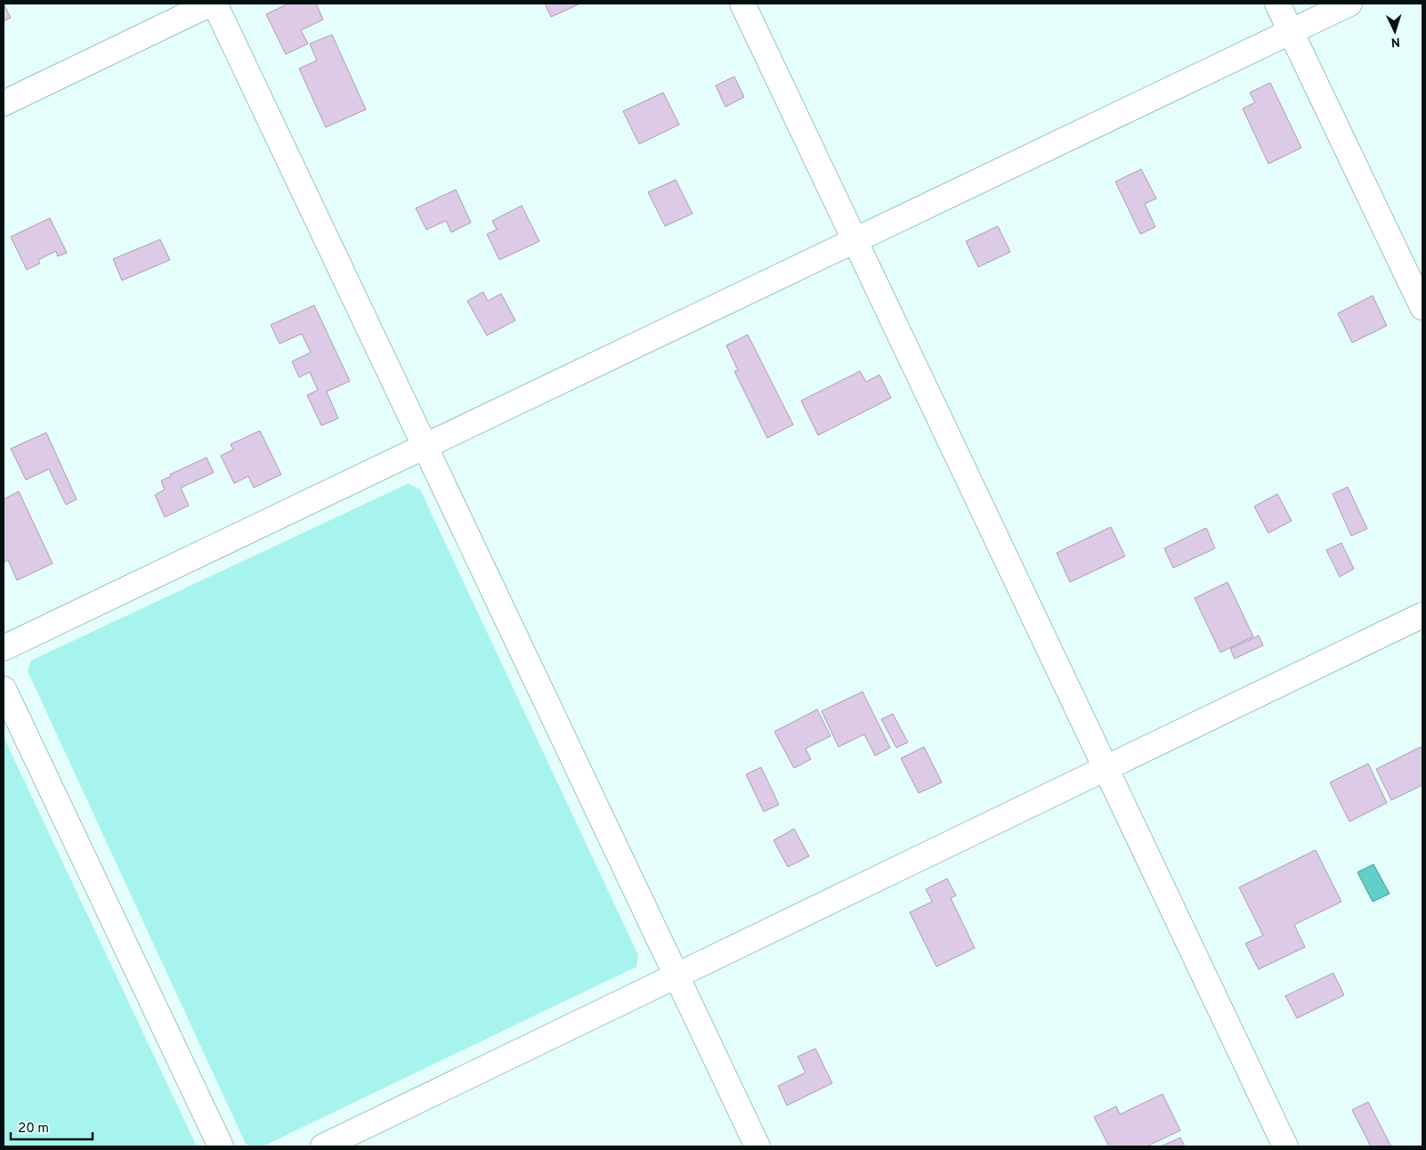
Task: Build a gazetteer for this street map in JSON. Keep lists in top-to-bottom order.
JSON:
{
  "scale_bar": "20 m",
  "north": "bottom"
}
